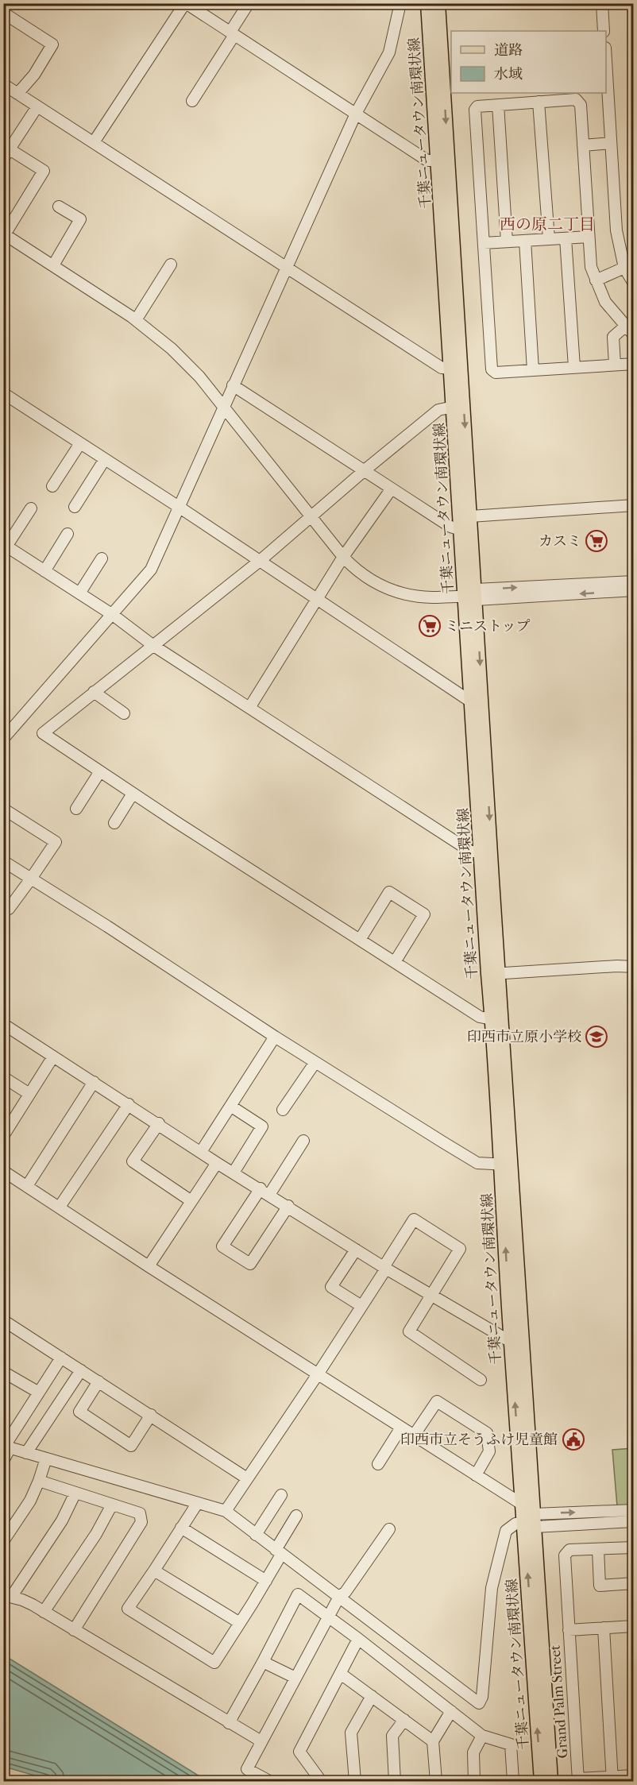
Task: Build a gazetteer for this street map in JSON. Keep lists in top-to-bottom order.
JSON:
{
  "streets": {
    "main road": ["千葉ニュータウン南環状線"],
    "street": ["Grand Palm Street"]
  },
  "districts": ["西の原二丁目"],
  "places": {
    "supermarket": ["カスミ", "ミニストップ"],
    "school or university": ["印西市立原小学校"],
    "public building": ["印西市立そうふけ児童館"]
  },
  "legend": ["道路", "水域"]
}
